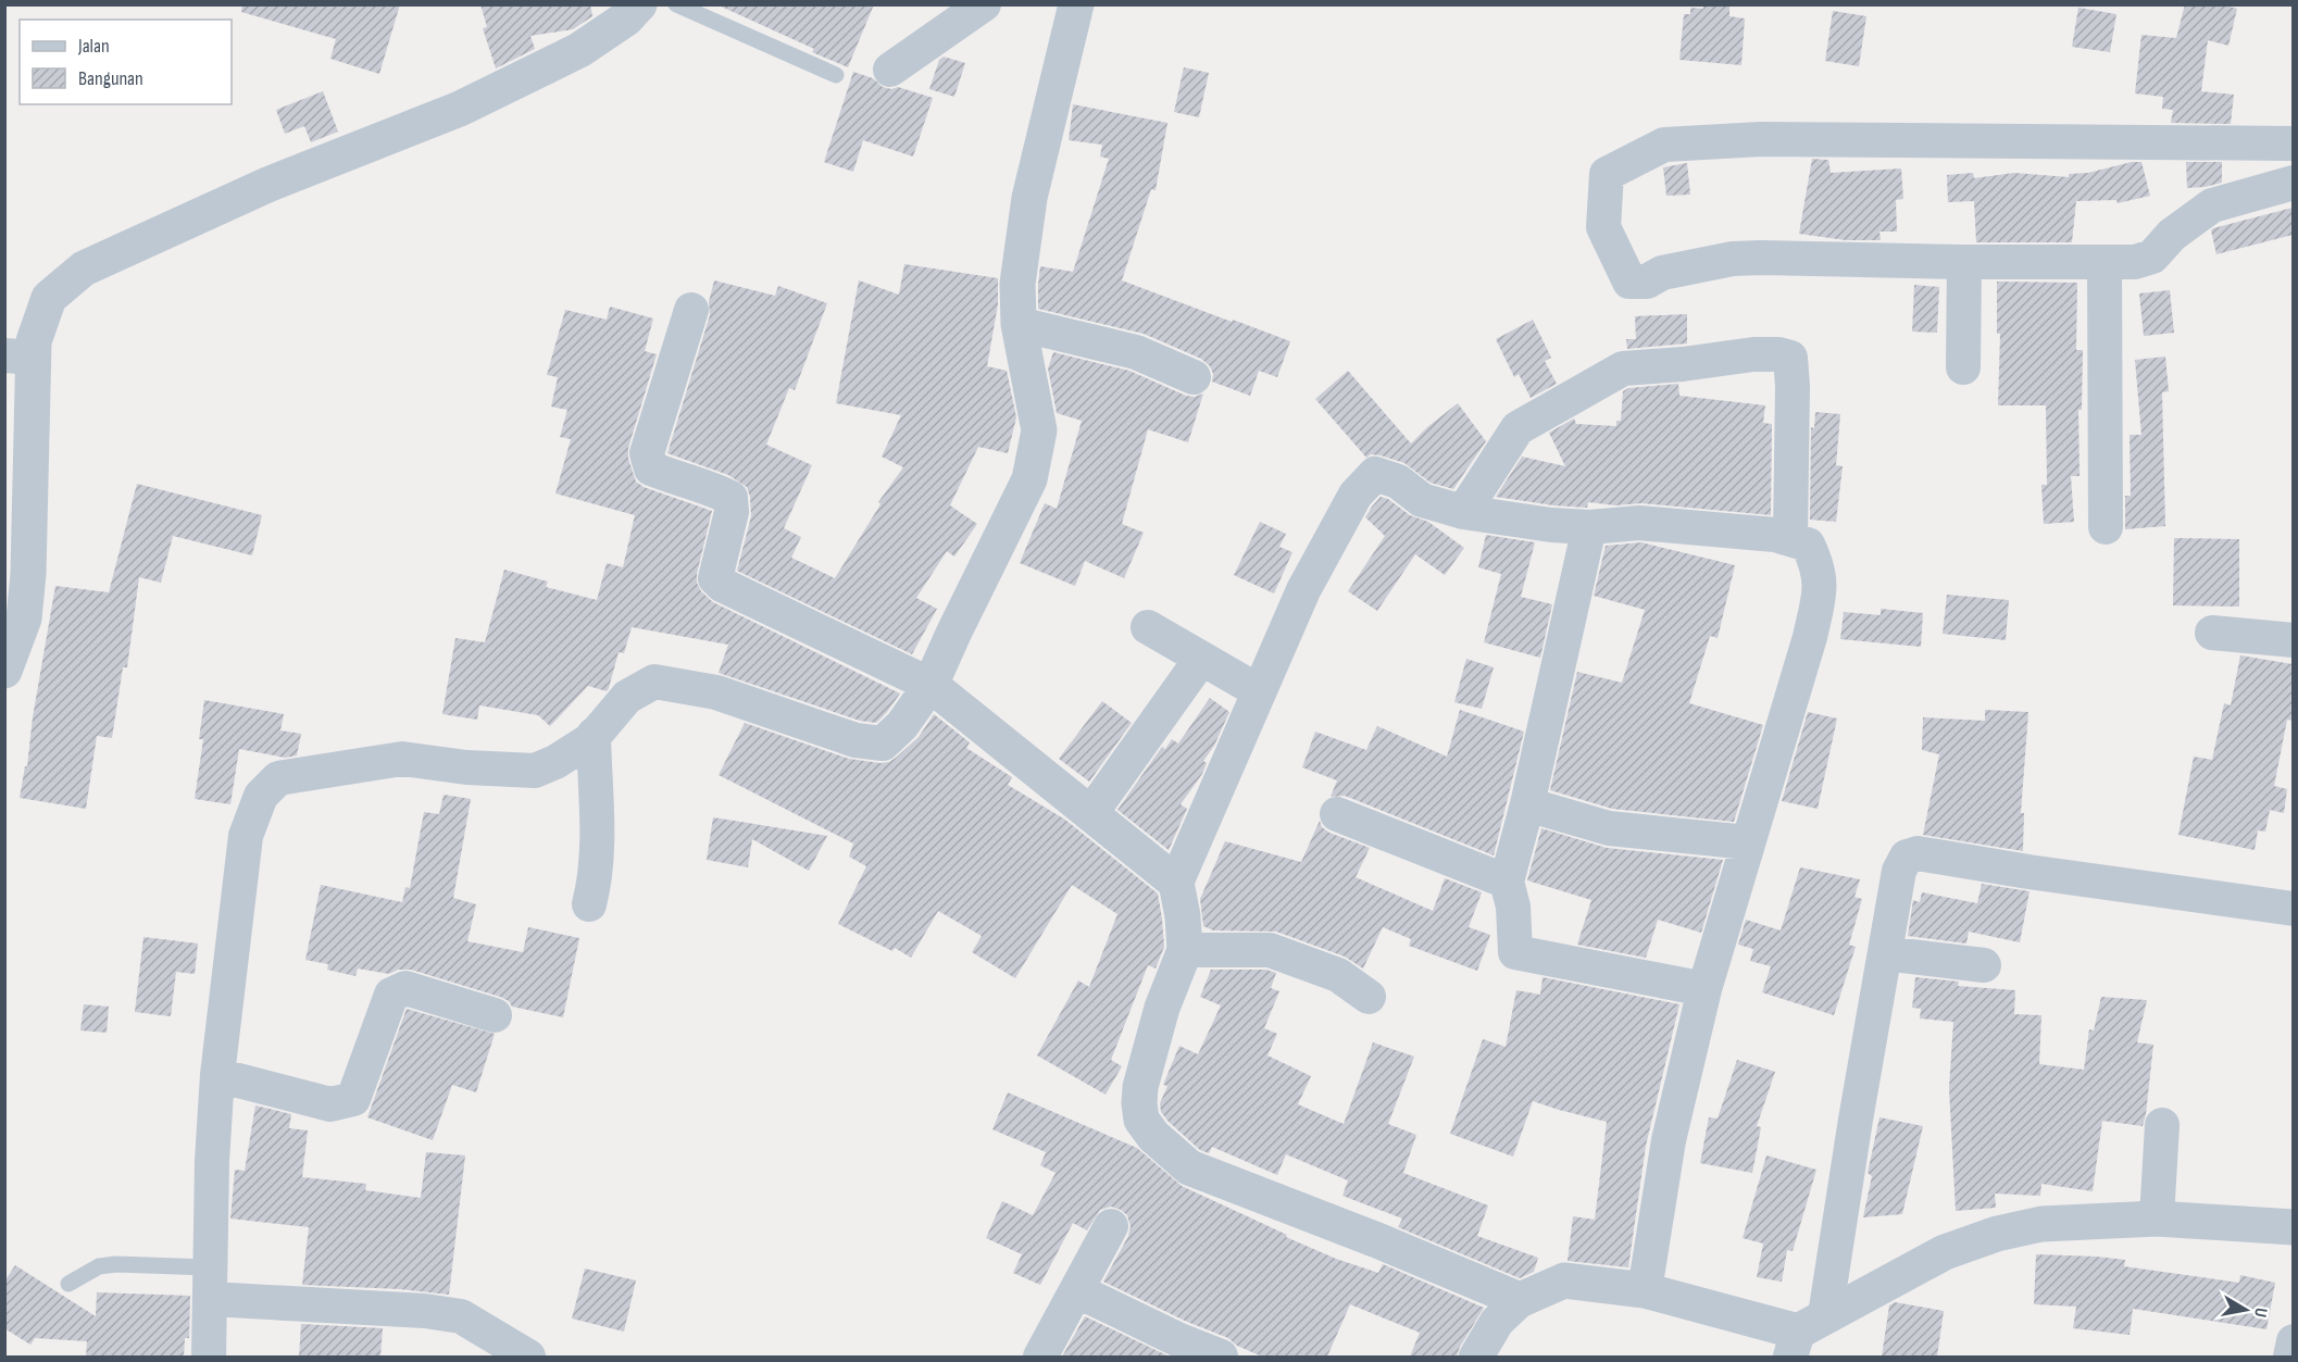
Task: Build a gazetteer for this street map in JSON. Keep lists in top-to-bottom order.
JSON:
{
  "legend": ["Jalan", "Bangunan"],
  "north": "right"
}
